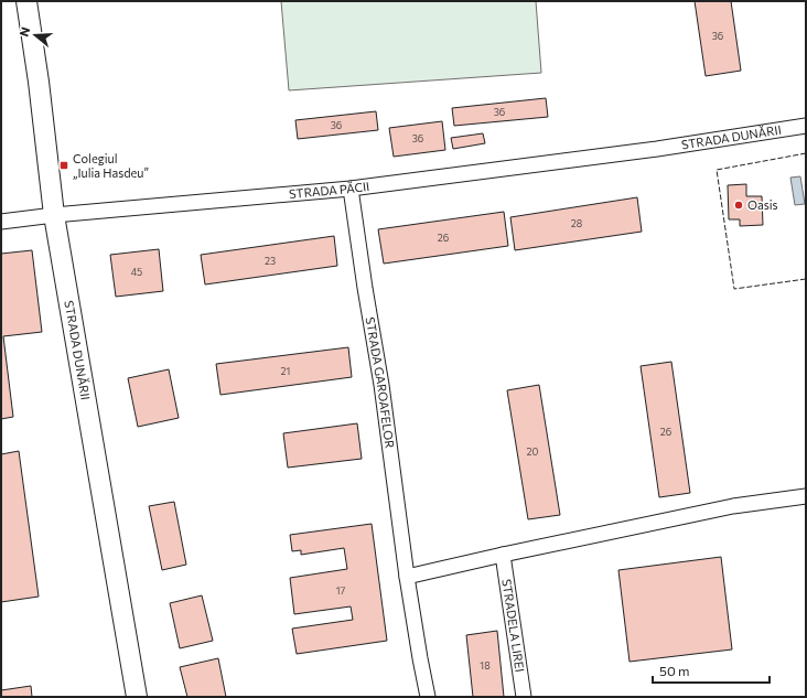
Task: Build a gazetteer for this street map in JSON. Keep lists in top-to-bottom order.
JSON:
{
  "streets": {
    "main road": ["STRADA DUNĂRII"],
    "street": ["STRADA PĂCII", "STRADA GAROAFELOR", "STRADELA LIREI"]
  },
  "crossings": [
    ["STRADA DUNĂRII", "STRADA PĂCII"],
    ["STRADA PĂCII", "STRADA GAROAFELOR"]
  ],
  "places": {
    "transit": ["Colegiul „Iulia Hasdeu”"],
    "other": ["Oasis"]
  },
  "house_numbers": [
    "36",
    "36",
    "36",
    "36",
    "28",
    "26",
    "23",
    "45",
    "21",
    "26",
    "20",
    "17",
    "18"
  ],
  "scale_bar": "50 m",
  "north": "left"
}
